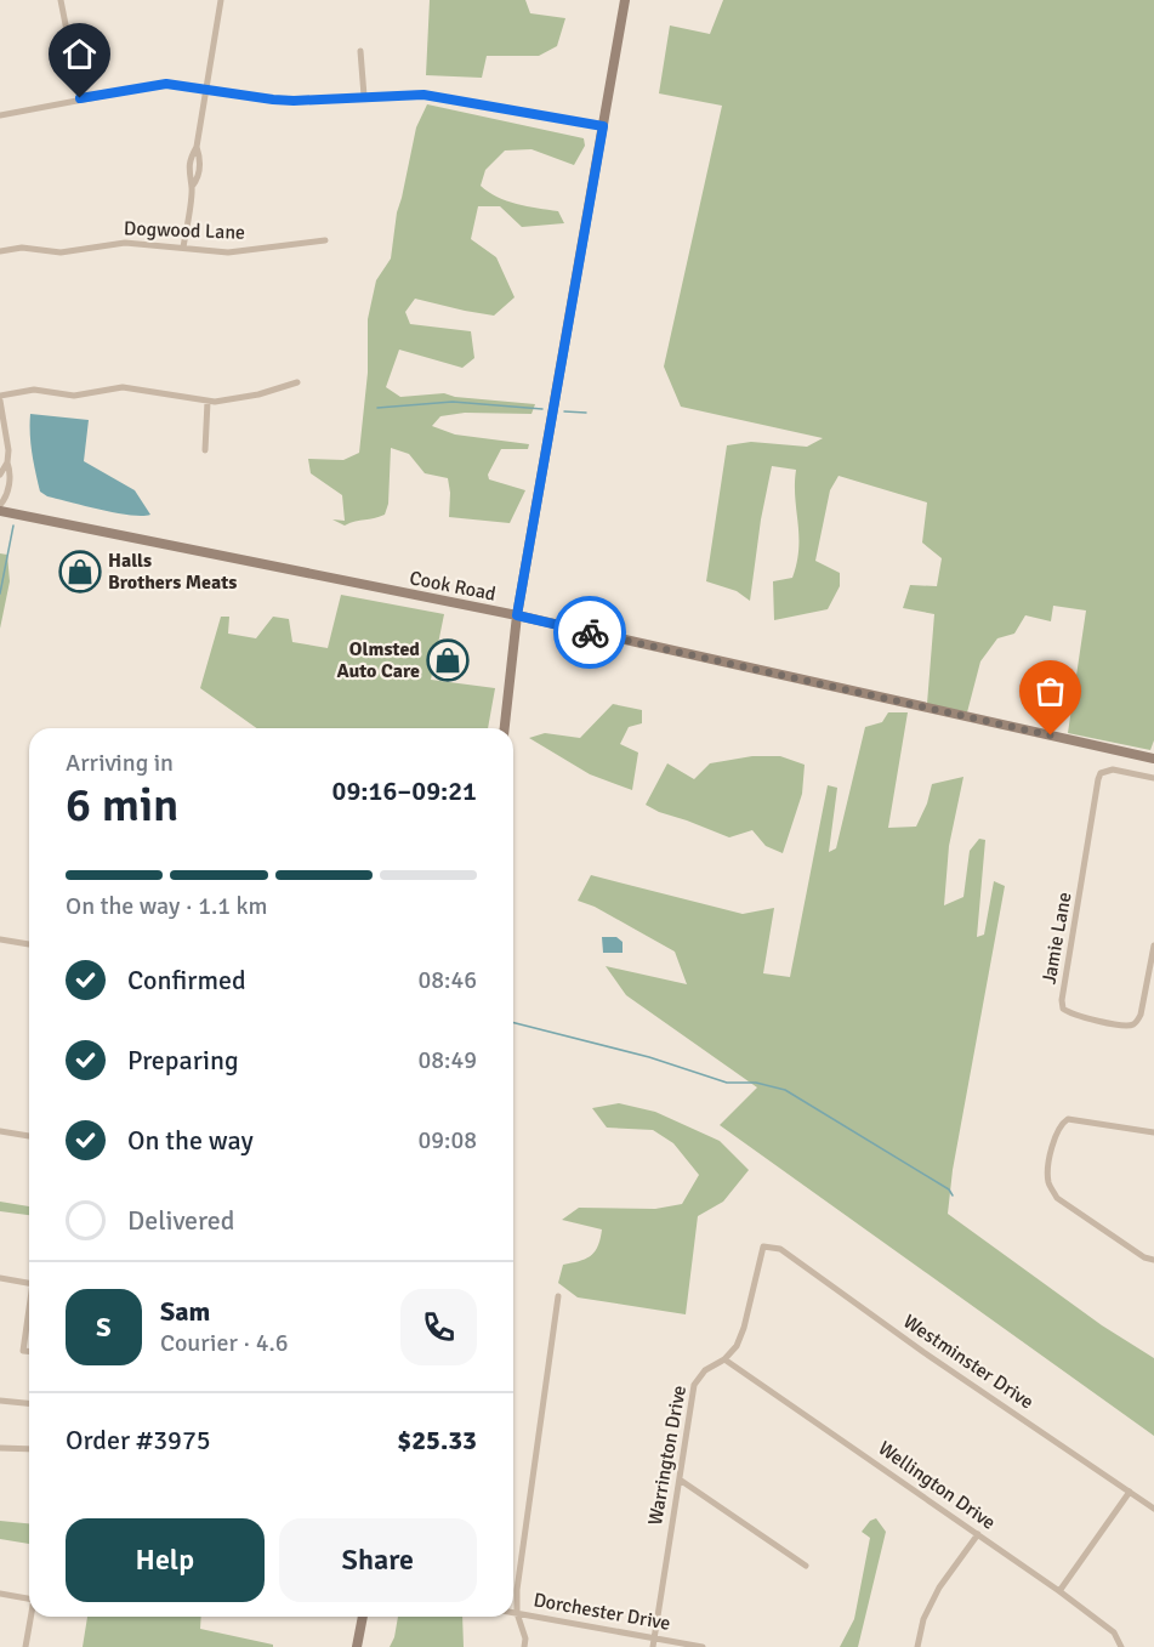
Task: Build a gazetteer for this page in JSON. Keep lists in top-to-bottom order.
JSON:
{
  "streets": {
    "street": [
      "Dogwood Lane",
      "Cook Road",
      "Jamie Lane",
      "Westminster Drive",
      "Warrington Drive",
      "Wellington Drive",
      "Dorchester Drive"
    ]
  },
  "crossings": [
    ["Westminster Drive", "Warrington Drive"],
    ["Warrington Drive", "Wellington Drive"],
    ["Warrington Drive", "Dorchester Drive"]
  ],
  "places": {
    "shop": ["Halls Brothers Meats", "Olmsted Auto Care"]
  },
  "page": {
    "heading": ["6 min", "Arriving in", "09:16–09:21"],
    "panel": [
      "Sam",
      "Courier · 4.6",
      "Order #3975",
      "$25.33"
    ],
    "bar": "On the way · 1.1 km",
    "list": [
      ["Confirmed", "08:46"],
      ["Preparing", "08:49"],
      ["On the way", "09:08"],
      "Delivered"
    ],
    "round": "S",
    "buttons": ["Help", "Share"]
  }
}
